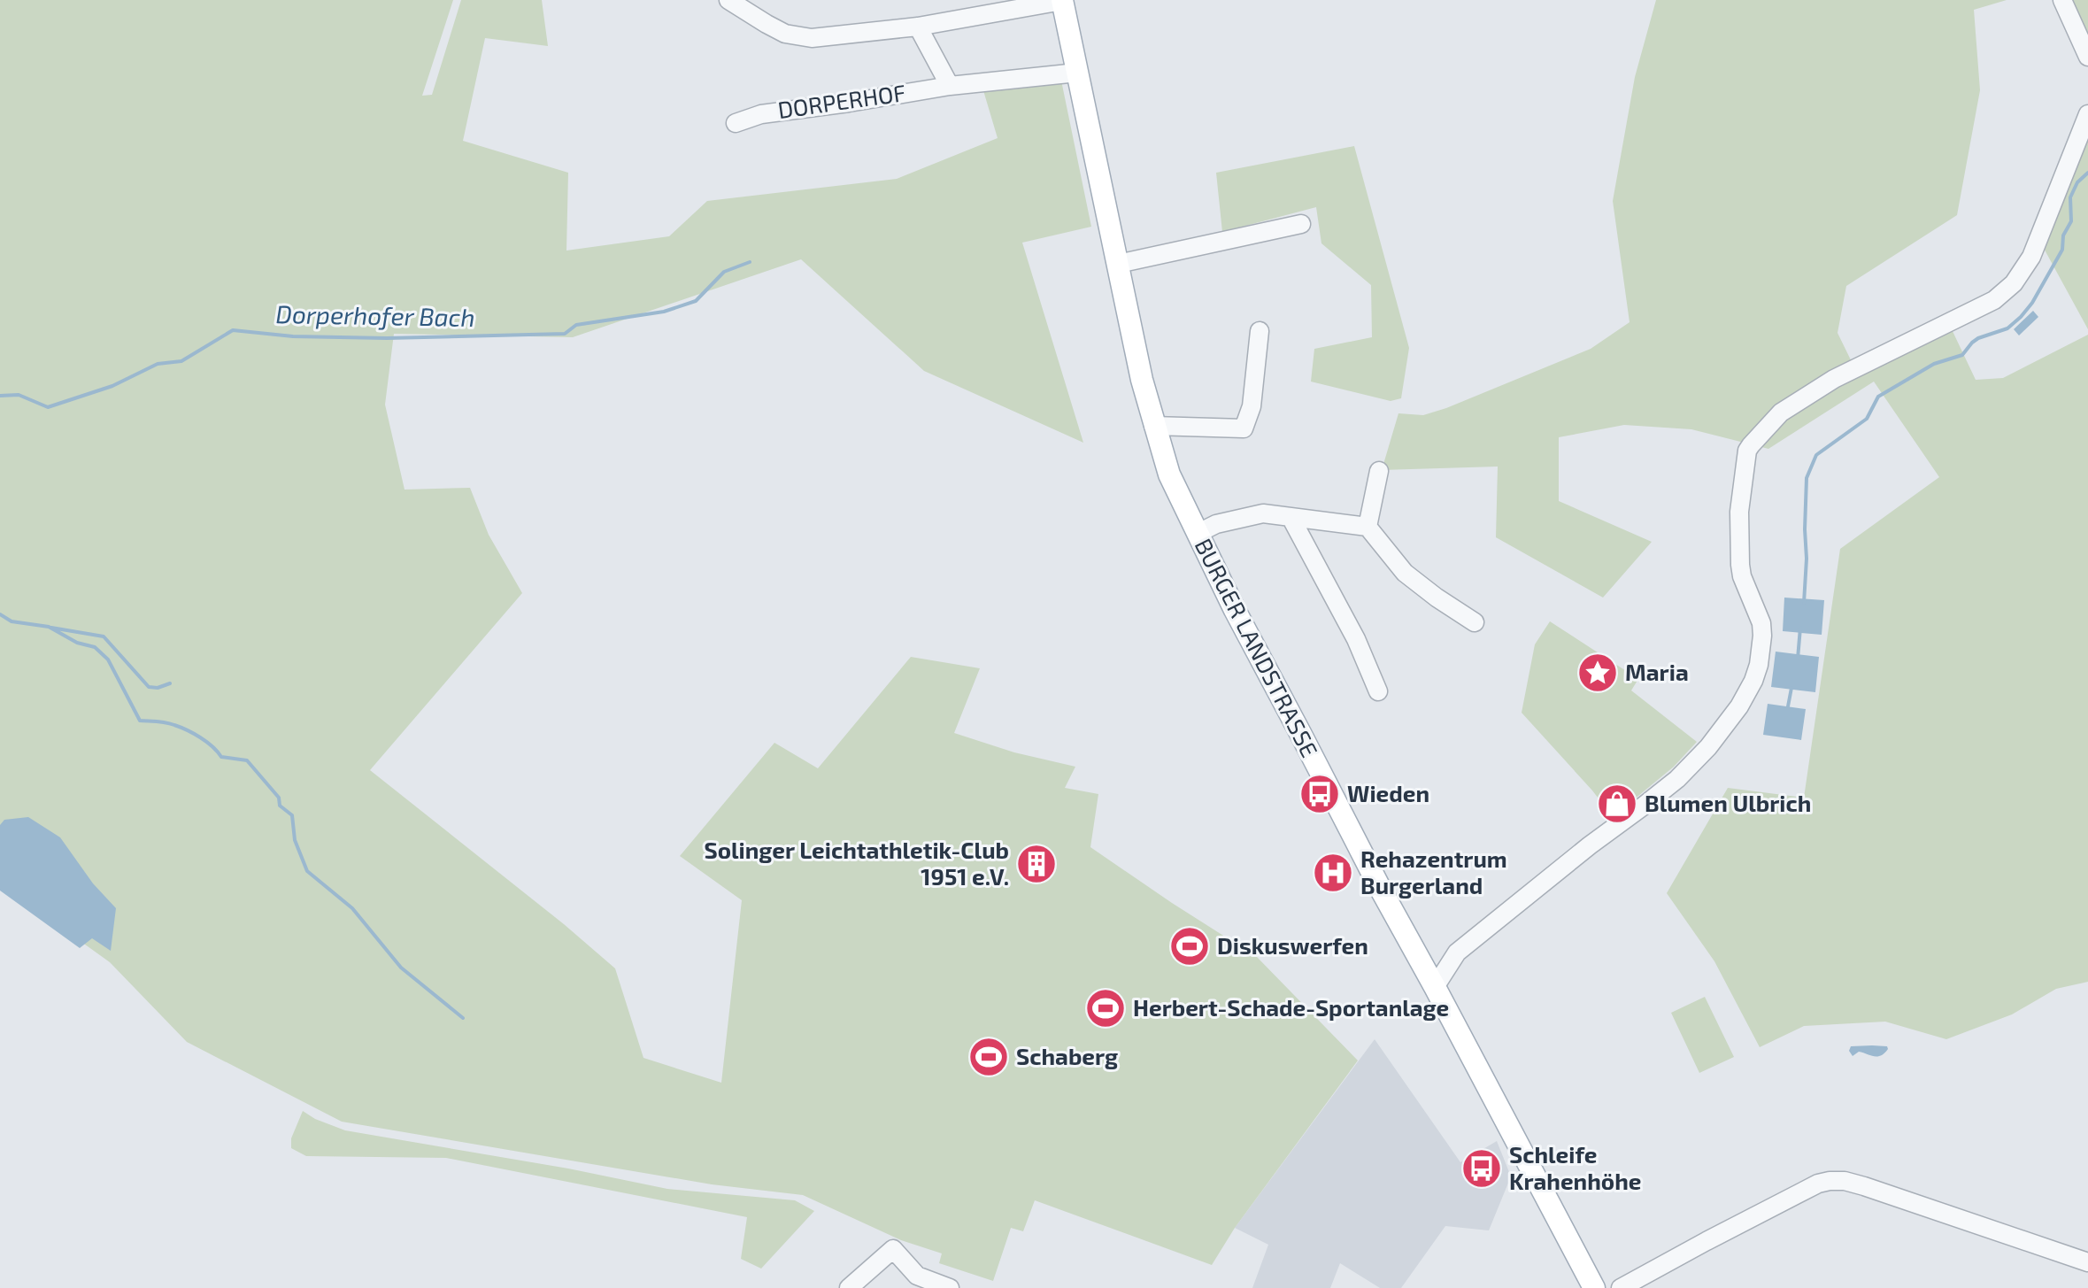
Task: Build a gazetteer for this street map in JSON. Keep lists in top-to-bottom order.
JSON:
{
  "streets": {
    "main road": ["BURGER LANDSTRASSE"],
    "street": ["DORPERHOF"]
  },
  "crossings": [
    ["DORPERHOF", "BURGER LANDSTRASSE"]
  ],
  "water": ["Dorperhofer Bach"],
  "places": {
    "place": ["Maria"],
    "bus stop": ["Wieden", "Schleife Krahenhöhe"],
    "shop": ["Blumen Ulbrich"],
    "building": ["Solinger Leichtathletik-Club 1951 e.V."],
    "hospital": ["Rehazentrum Burgerland"],
    "sports": ["Diskuswerfen", "Herbert-Schade-Sportanlage", "Schaberg"]
  }
}
